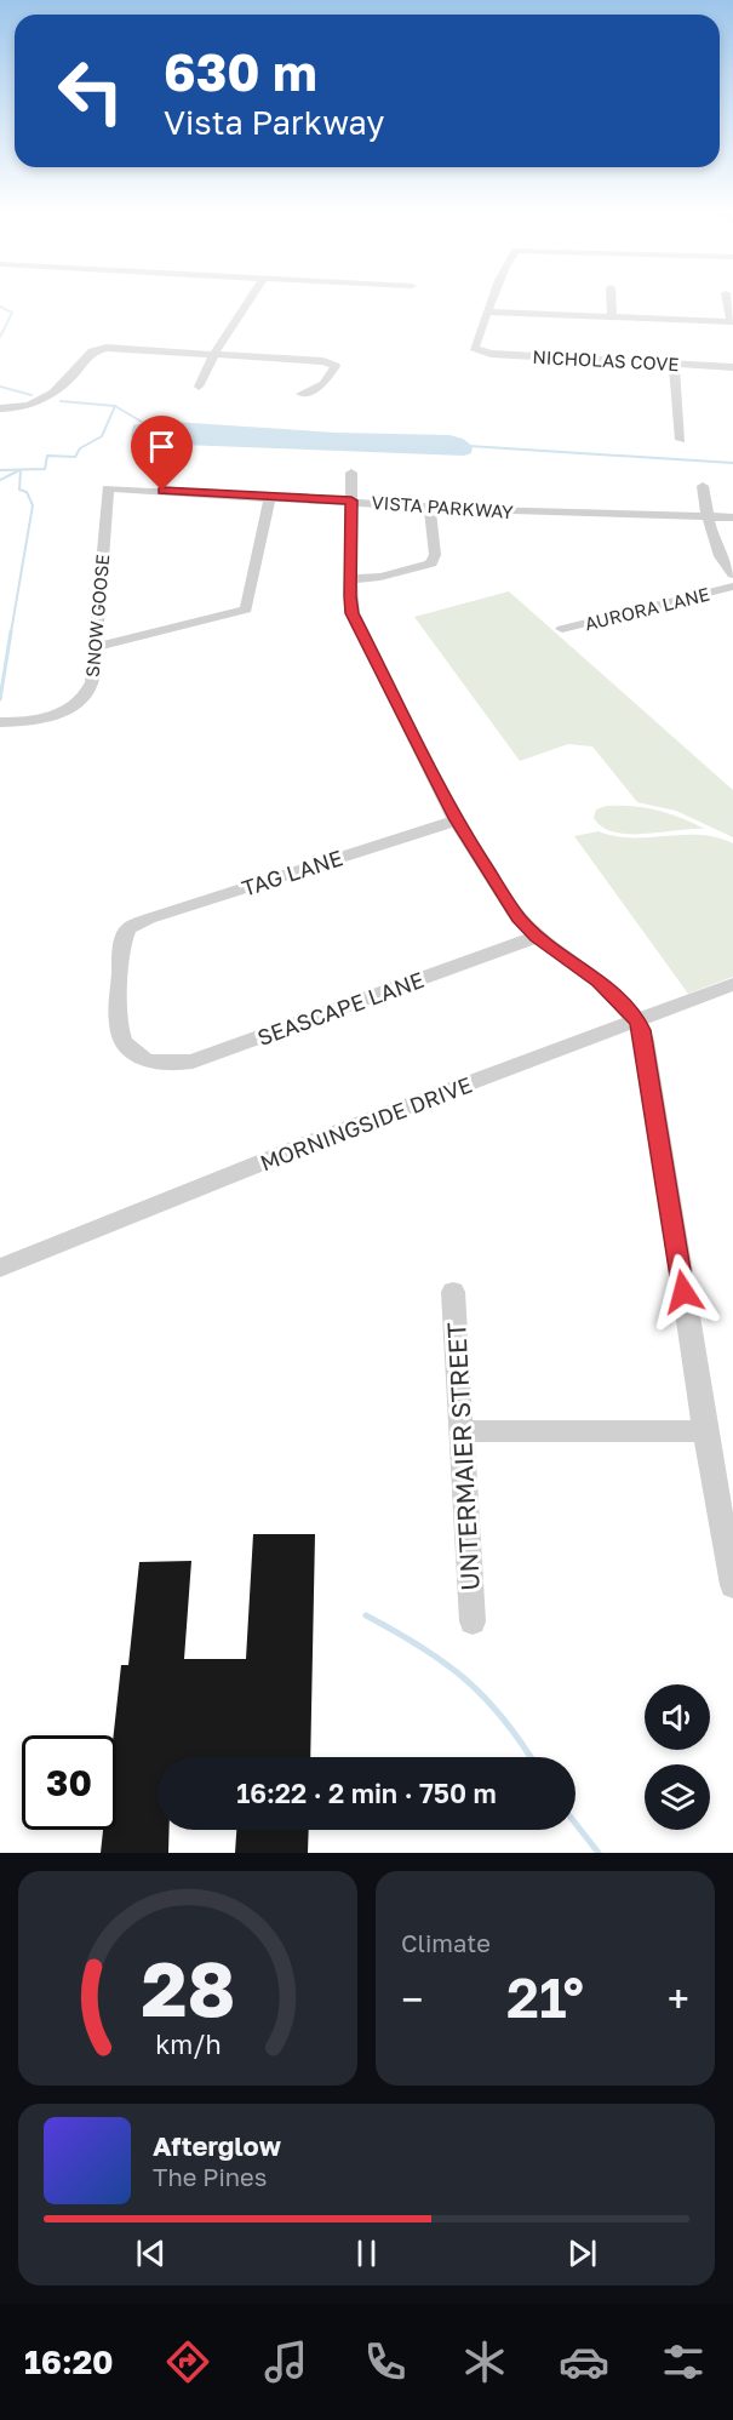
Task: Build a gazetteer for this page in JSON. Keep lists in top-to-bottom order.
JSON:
{
  "streets": {
    "street": [
      "NICHOLAS COVE",
      "VISTA PARKWAY",
      "AURORA LANE",
      "SNOW GOOSE",
      "TAG LANE",
      "SEASCAPE LANE",
      "MORNINGSIDE DRIVE",
      "UNTERMAIER STREET"
    ]
  },
  "crossings": [
    ["VISTA PARKWAY", "SNOW GOOSE"],
    ["TAG LANE", "SEASCAPE LANE"]
  ],
  "page": {
    "turn": ["630 m", "Vista Parkway"],
    "limit": "30",
    "trip": "16:22 · 2 min · 750 m",
    "tile": "Climate",
    "heat": ["−", "21°", "+"],
    "song": ["Afterglow", "The Pines"],
    "tabs": "16:20",
    "gauge": ["28", "km/h"]
  }
}
